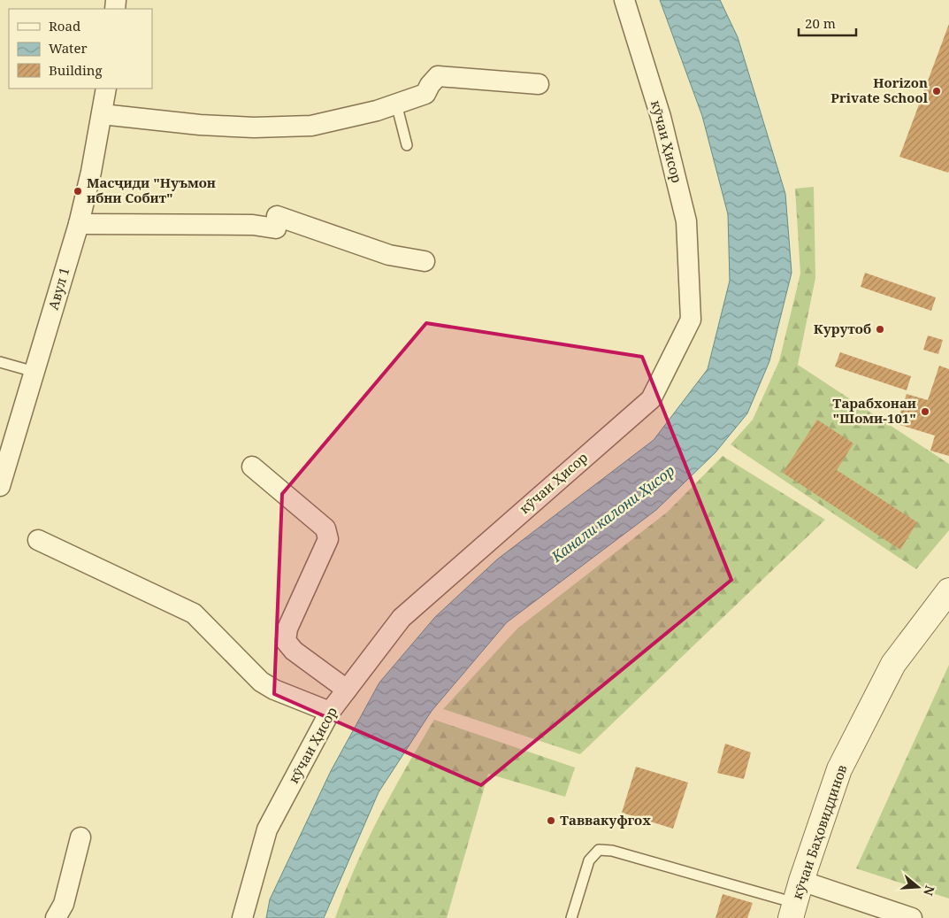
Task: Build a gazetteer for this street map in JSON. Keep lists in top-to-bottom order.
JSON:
{
  "streets": {
    "street": ["кӯчаи Ҳисор", "Авул 1", "кӯчаи Баҳовиддинов"]
  },
  "water": ["Канали калони Ҳисор"],
  "places": [
    "Horizon Private School",
    "Масҷиди \"Нуъмон ибни Собит\"",
    "Курутоб",
    "Тарабхонаи \"Шоми-101\"",
    "Таввакуфгох"
  ],
  "legend": ["Road", "Water", "Building"],
  "scale_bar": "20 m",
  "north": "right"
}
